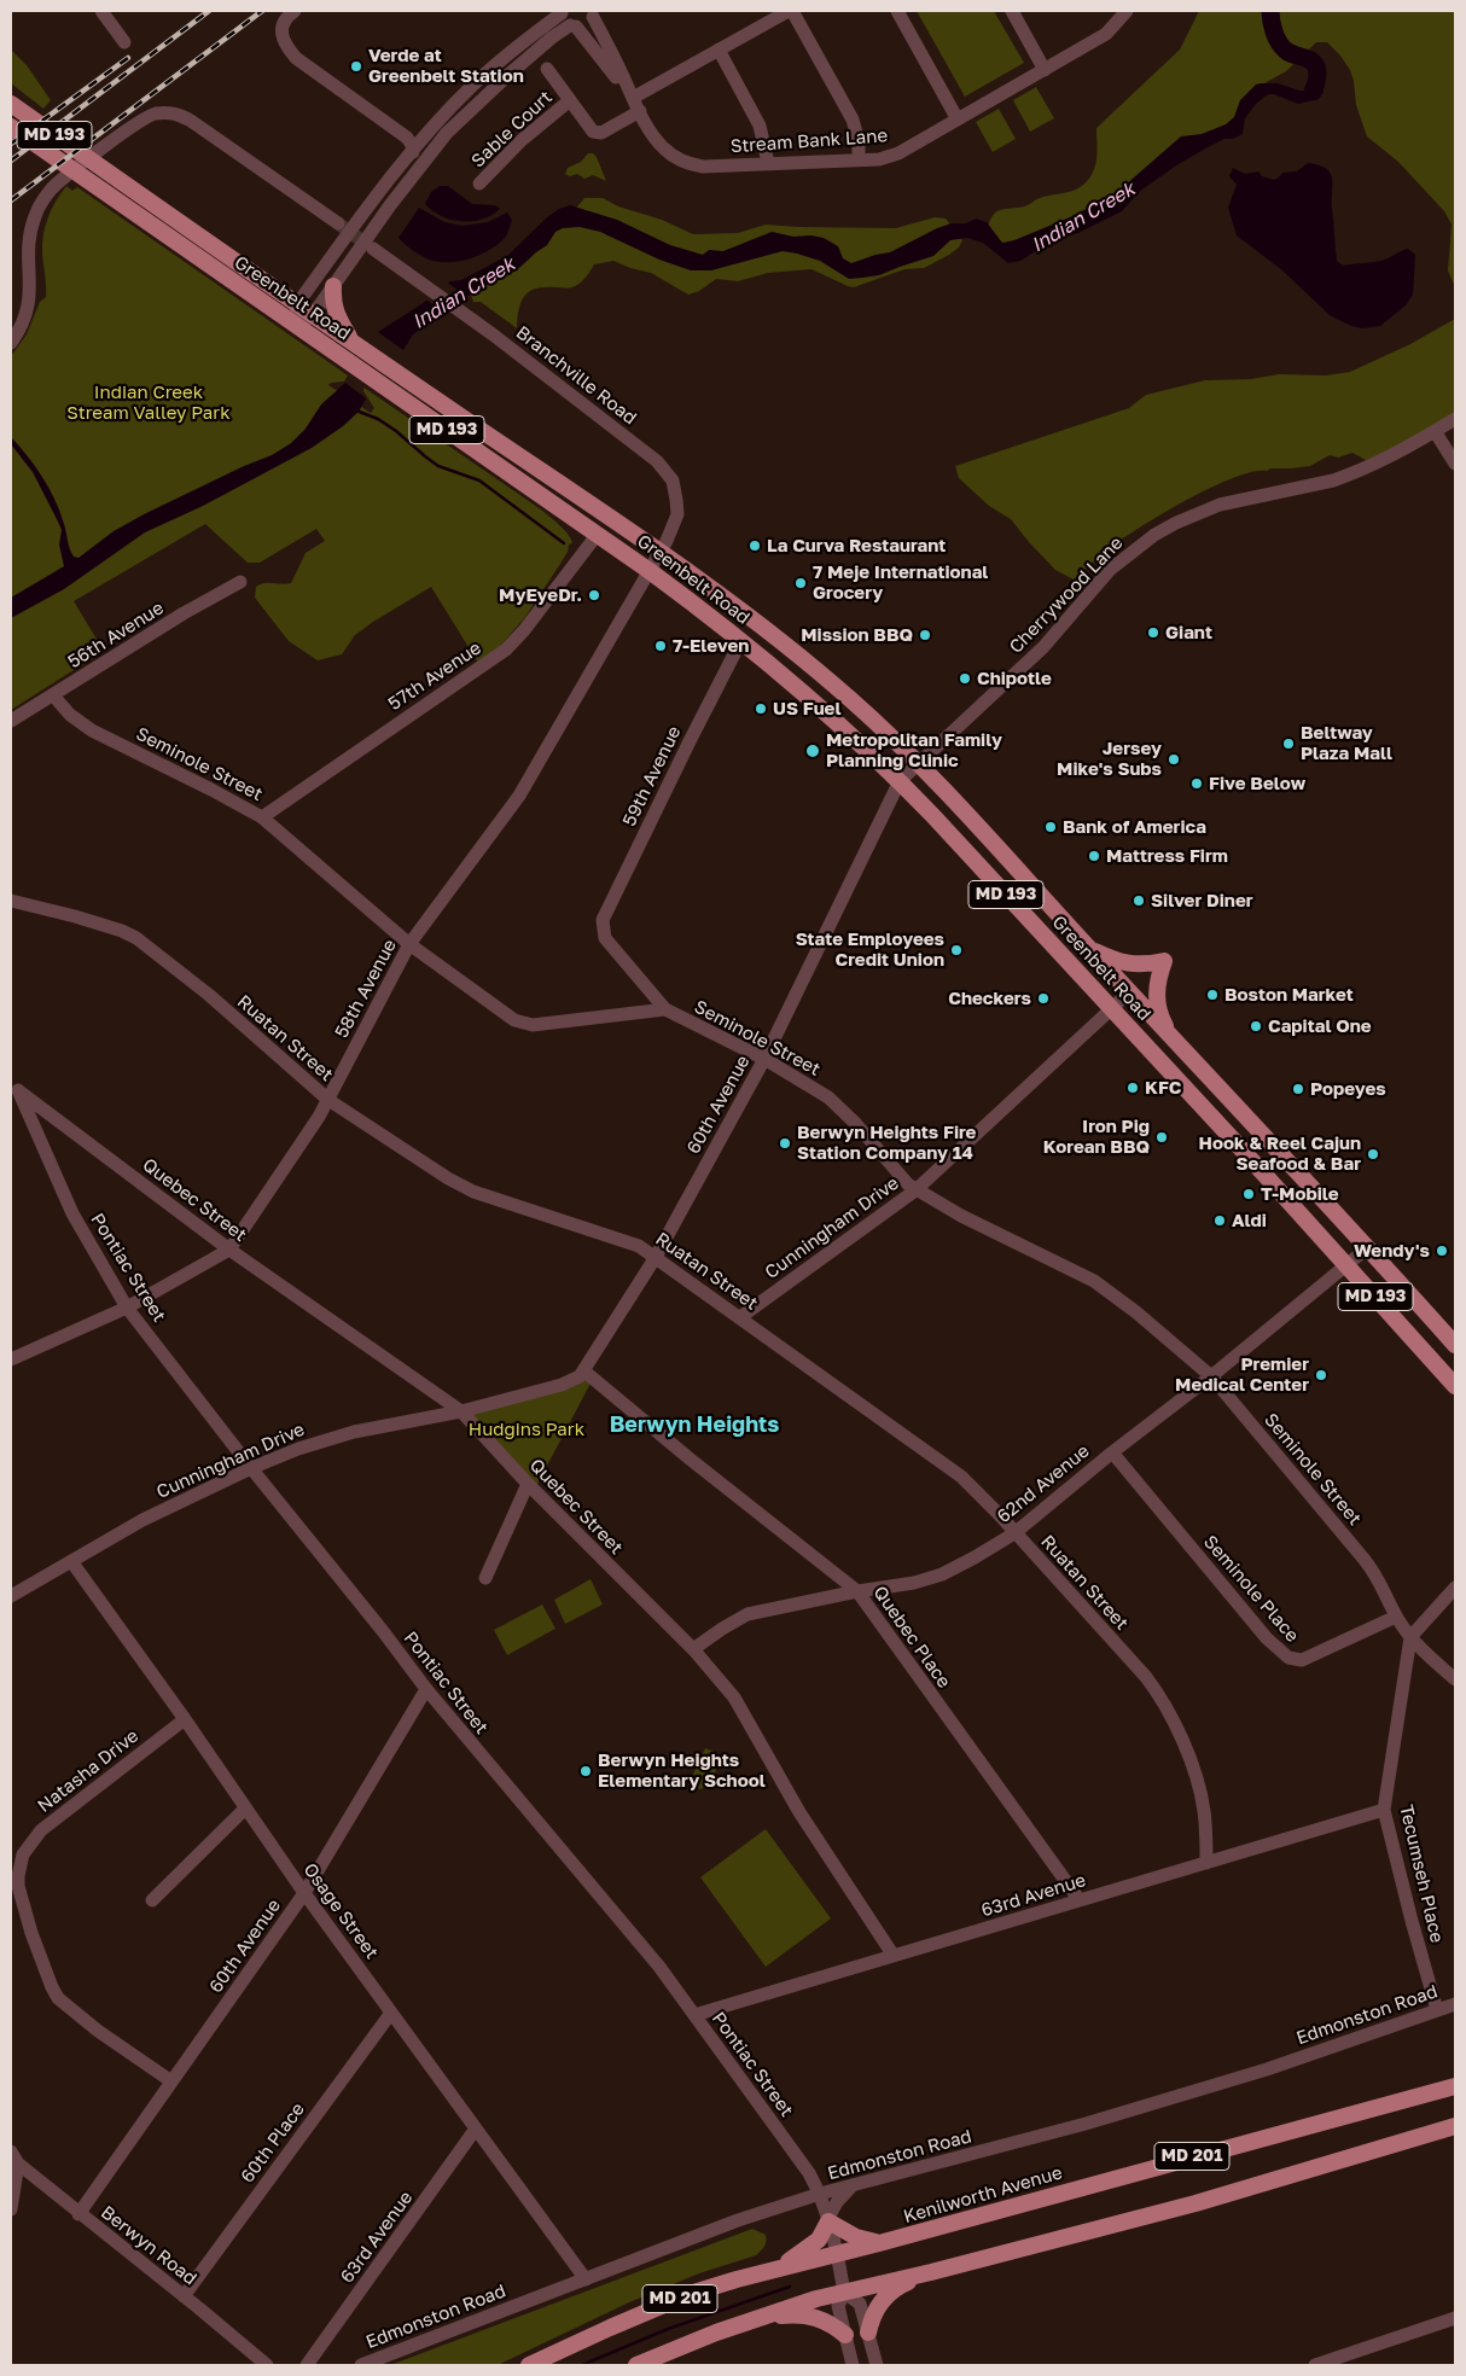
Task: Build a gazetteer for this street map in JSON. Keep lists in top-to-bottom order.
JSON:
{
  "streets": {
    "main road": [
      "MD 193",
      "Greenbelt Road",
      "MD 201",
      "Kenilworth Avenue"
    ],
    "street": [
      "Sable Court",
      "Stream Bank Lane",
      "Branchville Road",
      "Cherrywood Lane",
      "56th Avenue",
      "57th Avenue",
      "Seminole Street",
      "59th Avenue",
      "58th Avenue",
      "Ruatan Street",
      "60th Avenue",
      "Quebec Street",
      "Cunningham Drive",
      "Pontiac Street",
      "62nd Avenue",
      "Seminole Place",
      "Quebec Place",
      "Natasha Drive",
      "Tecumseh Place",
      "63rd Avenue",
      "Osage Street",
      "Edmonston Road",
      "60th Place",
      "Berwyn Road"
    ]
  },
  "crossings": [
    ["Sable Court", "Stream Bank Lane"],
    ["Greenbelt Road", "Branchville Road"],
    ["Greenbelt Road", "Cherrywood Lane"],
    ["Greenbelt Road", "57th Avenue"],
    ["Greenbelt Road", "59th Avenue"],
    ["Greenbelt Road", "58th Avenue"],
    ["Greenbelt Road", "60th Avenue"],
    ["Greenbelt Road", "Cunningham Drive"],
    ["Greenbelt Road", "62nd Avenue"],
    ["Branchville Road", "58th Avenue"],
    ["Cherrywood Lane", "60th Avenue"],
    ["56th Avenue", "Seminole Street"],
    ["57th Avenue", "Seminole Street"],
    ["Seminole Street", "59th Avenue"],
    ["Seminole Street", "58th Avenue"],
    ["Seminole Street", "60th Avenue"],
    ["Seminole Street", "Cunningham Drive"],
    ["Seminole Street", "62nd Avenue"],
    ["Seminole Street", "Seminole Place"],
    ["Seminole Street", "Tecumseh Place"],
    ["58th Avenue", "Ruatan Street"],
    ["58th Avenue", "Quebec Street"],
    ["58th Avenue", "Pontiac Street"],
    ["Ruatan Street", "60th Avenue"],
    ["Ruatan Street", "Cunningham Drive"],
    ["Ruatan Street", "62nd Avenue"],
    ["Ruatan Street", "63rd Avenue"],
    ["60th Avenue", "Cunningham Drive"],
    ["60th Avenue", "Pontiac Street"],
    ["60th Avenue", "Quebec Place"],
    ["60th Avenue", "Natasha Drive"],
    ["60th Avenue", "Osage Street"],
    ["60th Avenue", "Berwyn Road"],
    ["Quebec Street", "Cunningham Drive"],
    ["Quebec Street", "Pontiac Street"],
    ["Quebec Street", "62nd Avenue"],
    ["Quebec Street", "63rd Avenue"],
    ["Cunningham Drive", "Pontiac Street"],
    ["Cunningham Drive", "Quebec Place"],
    ["Cunningham Drive", "Osage Street"],
    ["Pontiac Street", "63rd Avenue"],
    ["Pontiac Street", "Edmonston Road"],
    ["Pontiac Street", "MD 201"],
    ["Pontiac Street", "Kenilworth Avenue"],
    ["62nd Avenue", "Seminole Place"],
    ["62nd Avenue", "Quebec Place"],
    ["Quebec Place", "63rd Avenue"],
    ["Natasha Drive", "Osage Street"],
    ["Tecumseh Place", "63rd Avenue"],
    ["Tecumseh Place", "Edmonston Road"],
    ["63rd Avenue", "Osage Street"],
    ["Osage Street", "Edmonston Road"],
    ["Osage Street", "60th Place"],
    ["60th Place", "Berwyn Road"]
  ],
  "districts": ["Berwyn Heights"],
  "water": ["Indian Creek"],
  "parks": ["Indian Creek Stream Valley Park", "Hudgins Park"],
  "places": [
    "Verde at Greenbelt Station",
    "La Curva Restaurant",
    "7 Meje International Grocery",
    "MyEyeDr.",
    "Giant",
    "Mission BBQ",
    "7-Eleven",
    "Chipotle",
    "US Fuel",
    "Beltway Plaza Mall",
    "Metropolitan Family Planning Clinic",
    "Jersey Mike's Subs",
    "Five Below",
    "Bank of America",
    "Mattress Firm",
    "Silver Diner",
    "State Employees Credit Union",
    "Boston Market",
    "Checkers",
    "Capital One",
    "KFC",
    "Popeyes",
    "Iron Pig Korean BBQ",
    "Berwyn Heights Fire Station Company 14",
    "Hook & Reel Cajun Seafood & Bar",
    "T-Mobile",
    "Aldi",
    "Wendy's",
    "Premier Medical Center",
    "Berwyn Heights Elementary School"
  ]
}
